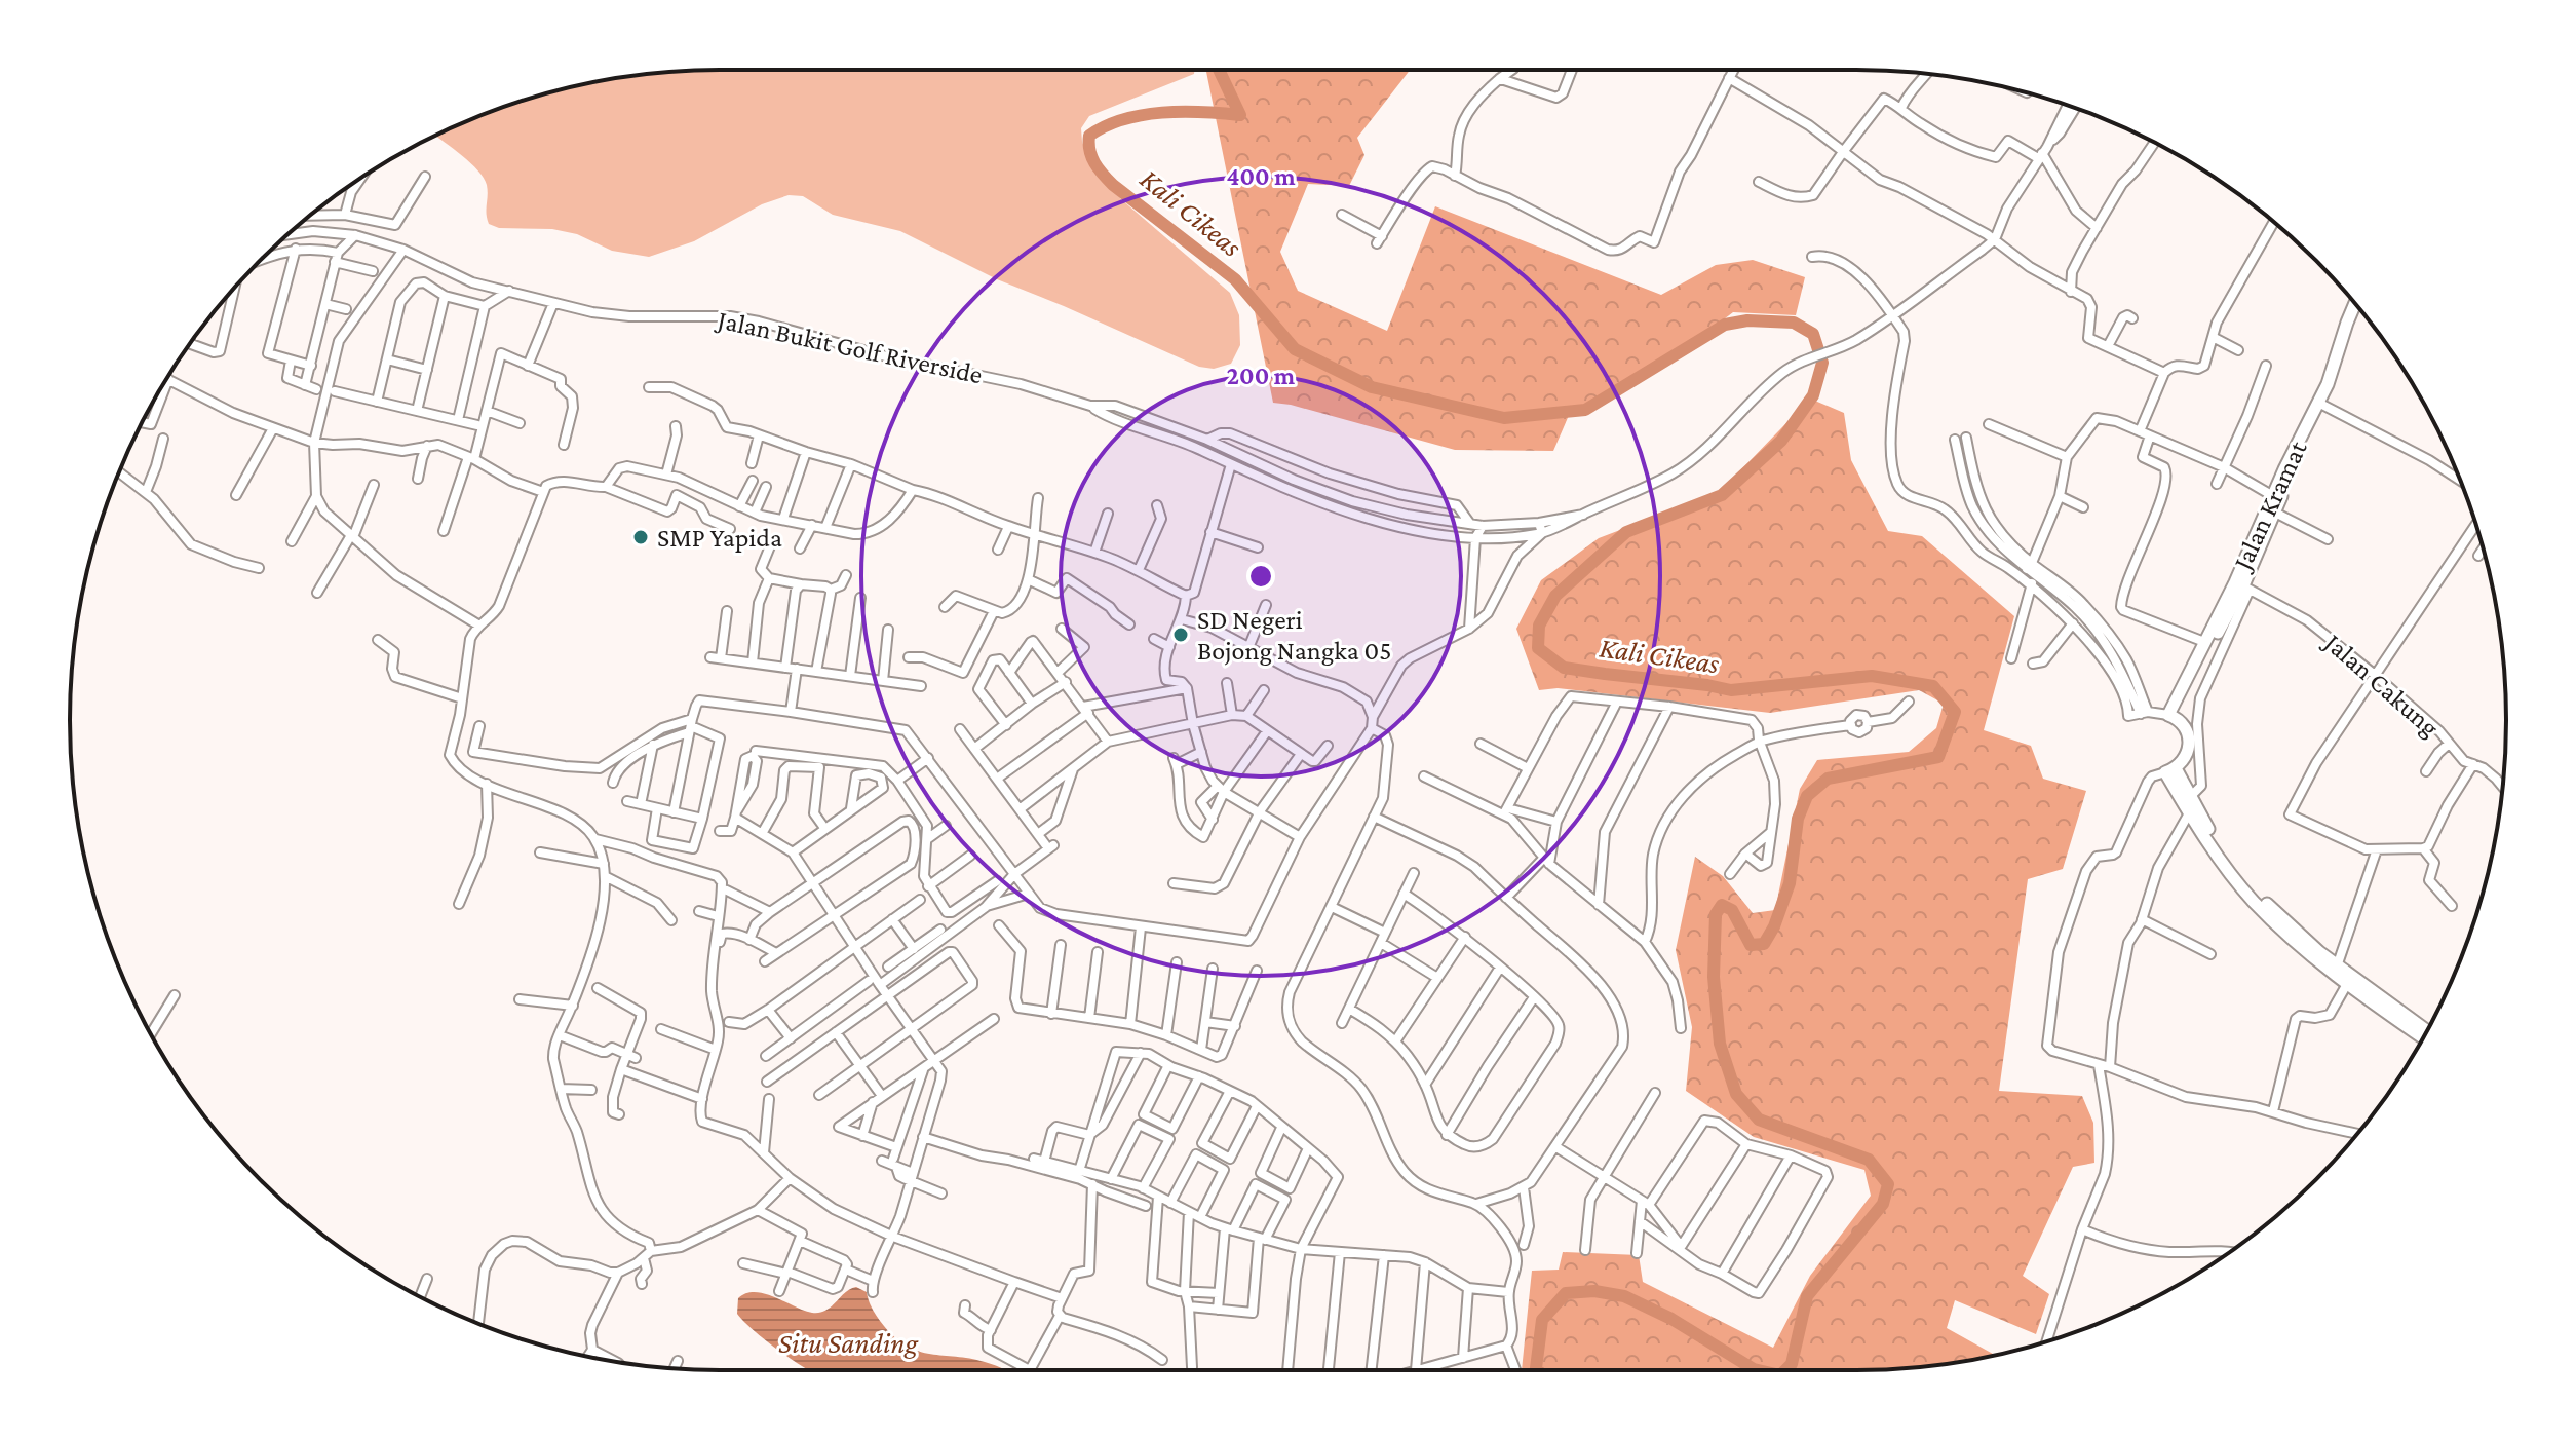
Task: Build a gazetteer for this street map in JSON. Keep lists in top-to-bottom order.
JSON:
{
  "streets": {
    "main road": ["Jalan Kramat"],
    "street": ["Jalan Bukit Golf Riverside", "Jalan Cakung"]
  },
  "crossings": [
    ["Jalan Kramat", "Jalan Cakung"]
  ],
  "water": ["Kali Cikeas", "Situ Sanding"],
  "places": ["SMP Yapida", "SD Negeri Bojong Nangka 05"],
  "rings": ["400 m", "200 m"]
}
